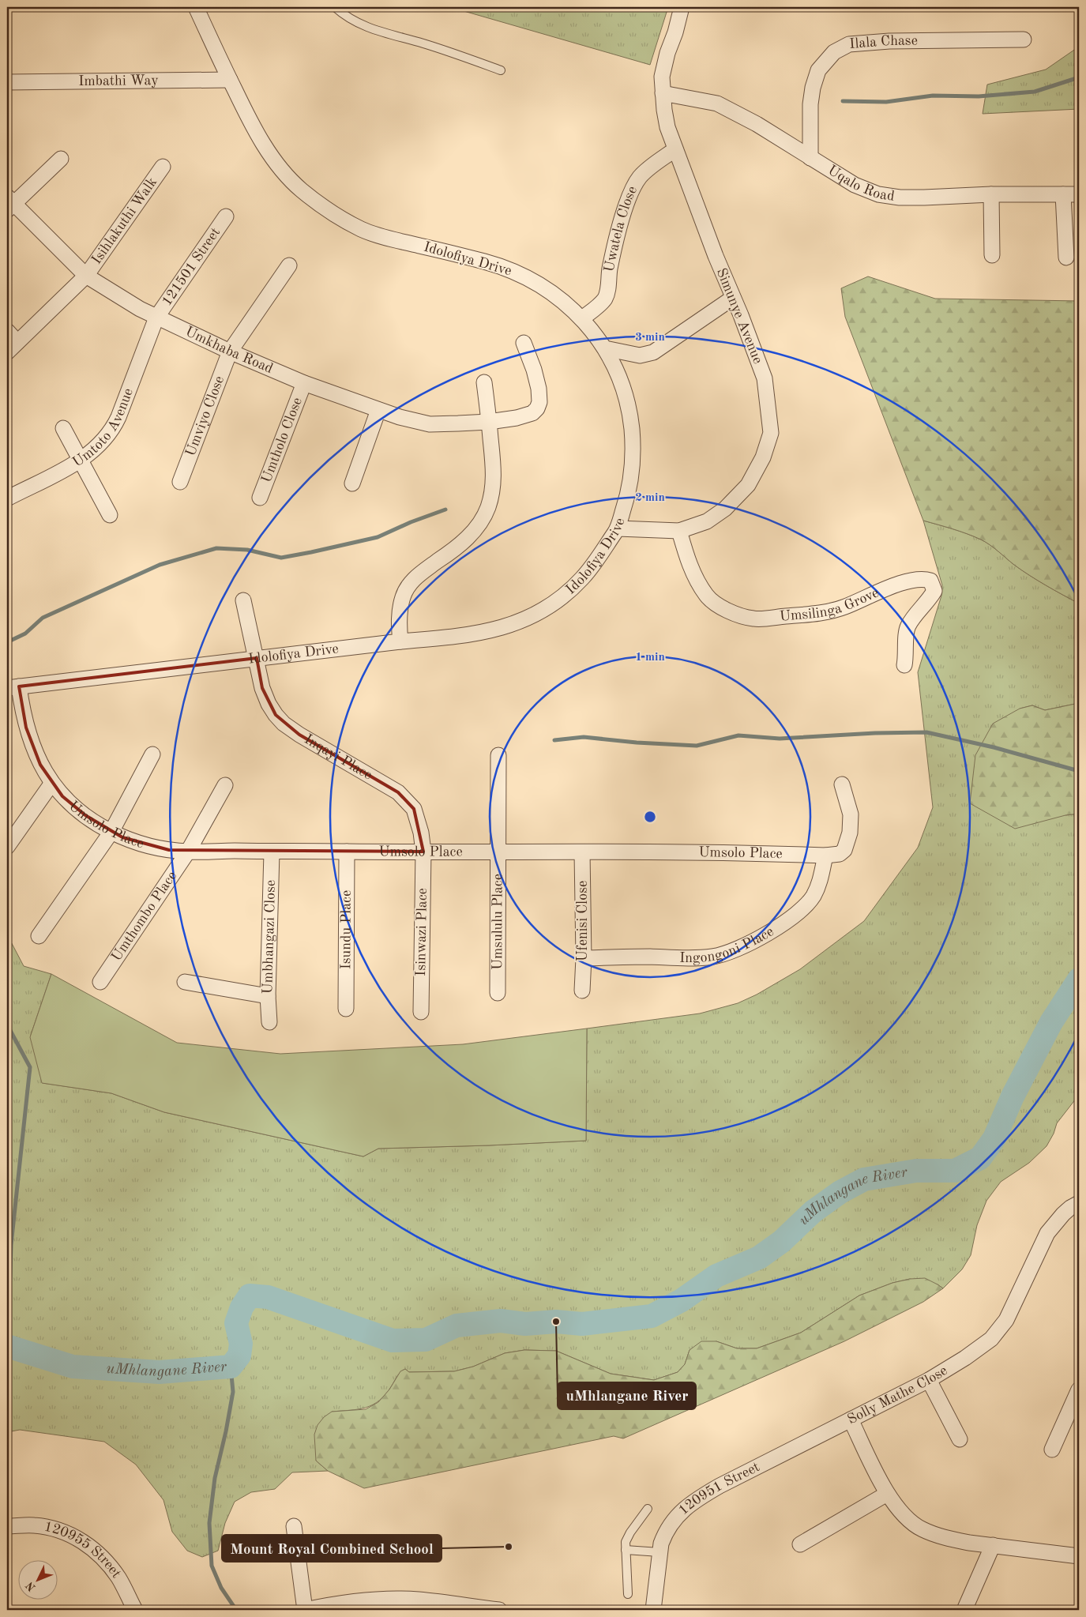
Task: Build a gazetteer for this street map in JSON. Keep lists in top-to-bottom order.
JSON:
{
  "streets": {
    "street": [
      "Ilala Chase",
      "Imbathi Way",
      "Uqalo Road",
      "Isihlakuthi Walk",
      "Uwatela Close",
      "Idolofiya Drive",
      "121501 Street",
      "Simunye Avenue",
      "Umkhaba Road",
      "Umviyo Close",
      "Umtoto Avenue",
      "Umtholo Close",
      "Umsilinga Grove",
      "Inqayi Place",
      "Umsolo Place",
      "Umthombo Place",
      "Ufenisi Close",
      "Umsululu Place",
      "Isundu Place",
      "Isinwazi Place",
      "Umbhangazi Close",
      "Ingongoni Place",
      "Solly Mathe Close",
      "120951 Street",
      "120955 Street"
    ]
  },
  "crossings": [
    ["Ilala Chase", "Uqalo Road"],
    ["Imbathi Way", "Idolofiya Drive"],
    ["Uqalo Road", "Simunye Avenue"],
    ["Isihlakuthi Walk", "Umkhaba Road"],
    ["Uwatela Close", "Idolofiya Drive"],
    ["Uwatela Close", "Simunye Avenue"],
    ["Idolofiya Drive", "Simunye Avenue"],
    ["Idolofiya Drive", "Inqayi Place"],
    ["Idolofiya Drive", "Umsolo Place"],
    ["121501 Street", "Umkhaba Road"],
    ["121501 Street", "Umtoto Avenue"],
    ["Simunye Avenue", "Umsilinga Grove"],
    ["Umkhaba Road", "Umviyo Close"],
    ["Umkhaba Road", "Umtoto Avenue"],
    ["Umkhaba Road", "Umtholo Close"],
    ["Inqayi Place", "Umsolo Place"],
    ["Inqayi Place", "Isinwazi Place"],
    ["Umsolo Place", "Umthombo Place"],
    ["Umsolo Place", "Ufenisi Close"],
    ["Umsolo Place", "Umsululu Place"],
    ["Umsolo Place", "Isundu Place"],
    ["Umsolo Place", "Isinwazi Place"],
    ["Umsolo Place", "Umbhangazi Close"],
    ["Umsolo Place", "Ingongoni Place"],
    ["Ufenisi Close", "Ingongoni Place"],
    ["Solly Mathe Close", "120951 Street"]
  ],
  "water": ["uMhlangane River"],
  "places": ["uMhlangane River", "Mount Royal Combined School"],
  "north": "bottom left",
  "rings": ["3 min", "2 min", "1 min"]
}
